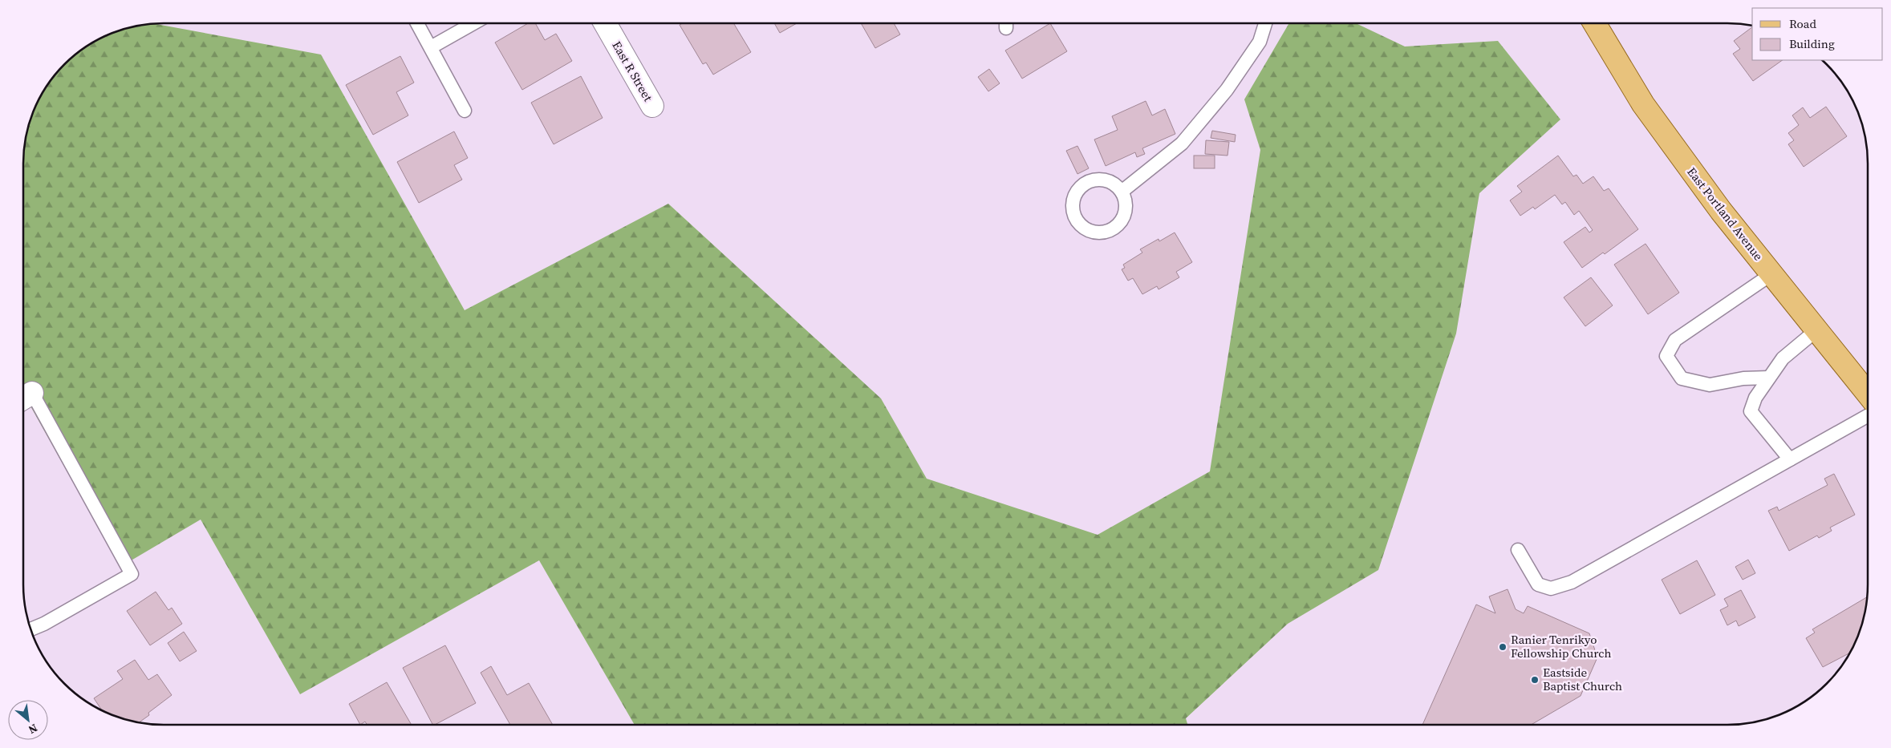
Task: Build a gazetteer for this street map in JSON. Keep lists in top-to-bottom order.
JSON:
{
  "streets": {
    "main road": ["East Portland Avenue"],
    "street": ["East R Street"]
  },
  "places": ["Ranier Tenrikyo Fellowship Church", "Eastside Baptist Church"],
  "legend": ["Road", "Building"],
  "north": "bottom right"
}
